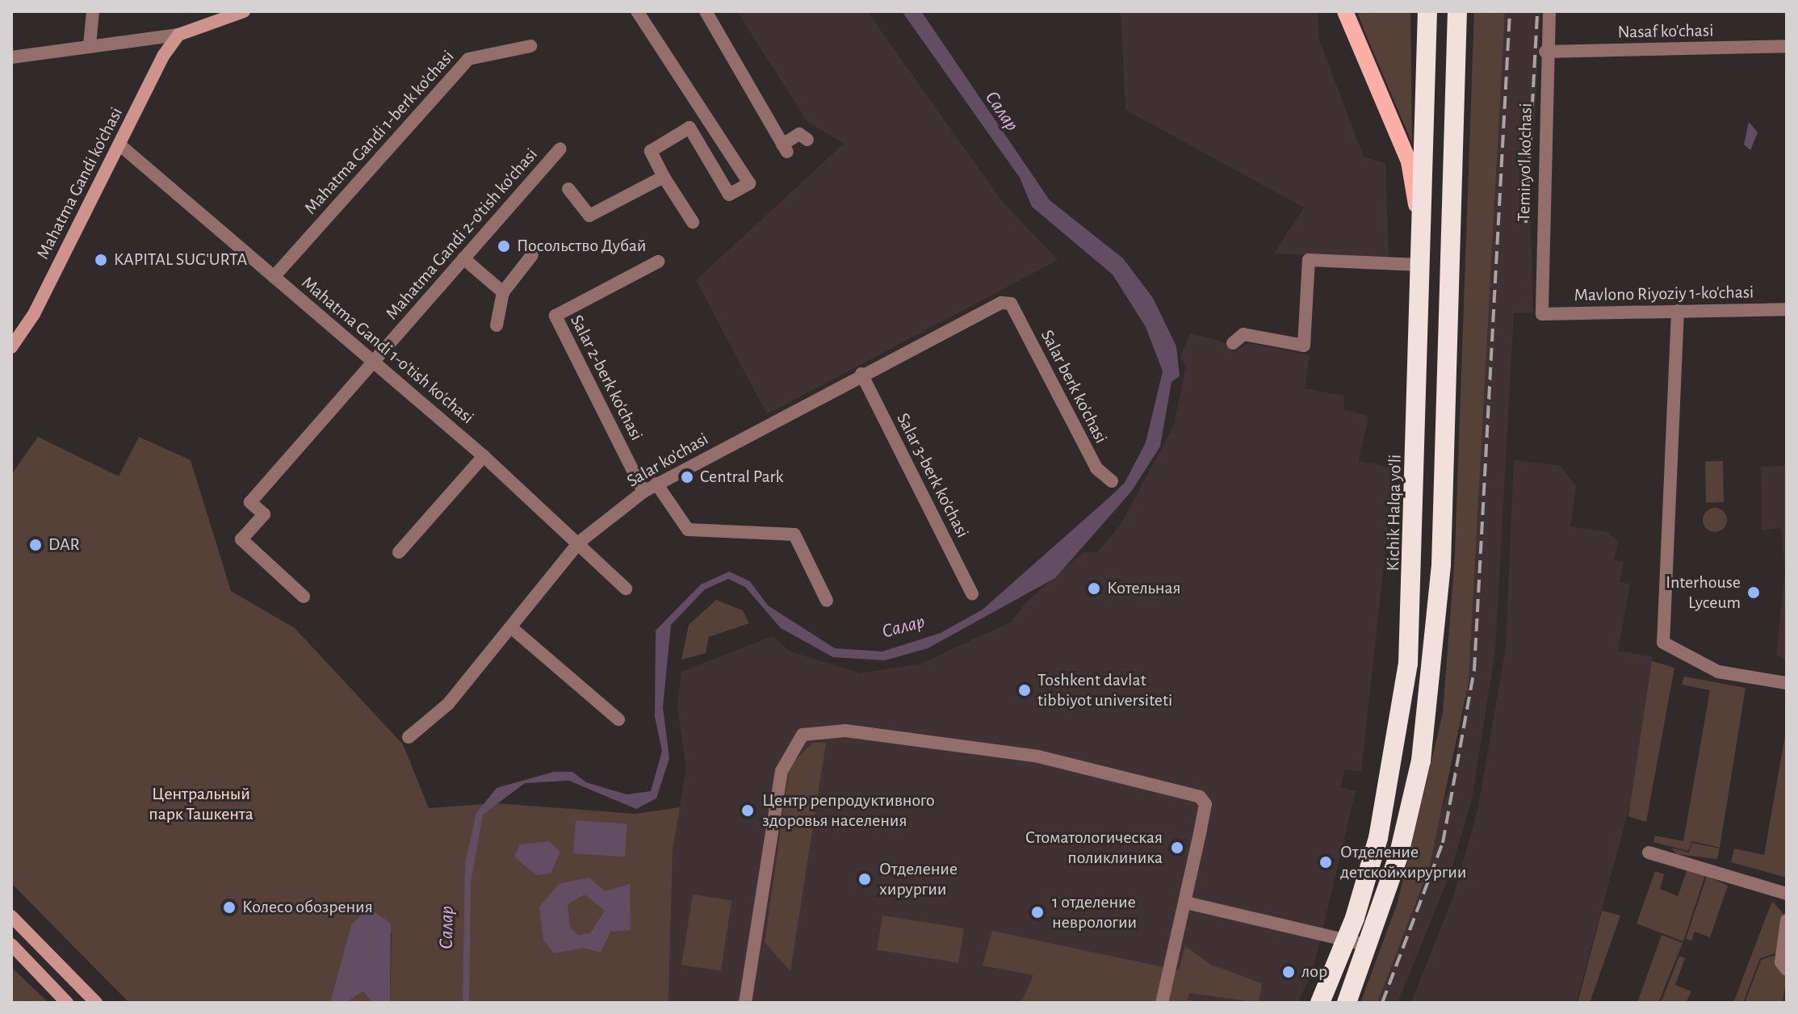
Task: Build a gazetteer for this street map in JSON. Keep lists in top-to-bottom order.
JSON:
{
  "streets": {
    "highway": ["Kichik Halqa yo'li"],
    "street": [
      "Nasaf ko'chasi",
      "Mahatma Gandi 1-berk ko'chasi",
      "Temiryo'l ko'chasi",
      "Mahatma Gandi ko'chasi",
      "Mahatma Gandi 2-o'tish ko'chasi",
      "Mavlono Riyoziy 1-ko'chasi",
      "Mahatma Gandi 1-o'tish ko'chasi",
      "Salar 2-berk ko'chasi",
      "Salar berk ko'chasi",
      "Salar ko'chasi",
      "Salar 3-berk ko'chasi"
    ]
  },
  "crossings": [
    ["Nasaf ko'chasi", "Temiryo'l ko'chasi"],
    ["Mahatma Gandi 1-berk ko'chasi", "Mahatma Gandi 1-o'tish ko'chasi"],
    ["Temiryo'l ko'chasi", "Mavlono Riyoziy 1-ko'chasi"],
    ["Mahatma Gandi ko'chasi", "Mahatma Gandi 1-o'tish ko'chasi"],
    ["Mahatma Gandi 2-o'tish ko'chasi", "Mahatma Gandi 1-o'tish ko'chasi"],
    ["Mahatma Gandi 1-o'tish ko'chasi", "Salar ko'chasi"],
    ["Salar 2-berk ko'chasi", "Salar ko'chasi"],
    ["Salar berk ko'chasi", "Salar ko'chasi"],
    ["Salar ko'chasi", "Salar 3-berk ko'chasi"]
  ],
  "water": ["Салар"],
  "parks": ["Центральный парк Ташкента"],
  "places": [
    "Посольство Дубай",
    "KAPITAL SUG'URTA",
    "Central Park",
    "DAR",
    "Котельная",
    "Interhouse Lyceum",
    "Toshkent davlat tibbiyot universiteti",
    "Центр репродуктивного здоровья населения",
    "Стоматологическая поликлиника",
    "Отделение детской хирургии",
    "Отделение хирургии",
    "Колесо обозрения",
    "1 отделение неврологии",
    "лор"
  ]
}
